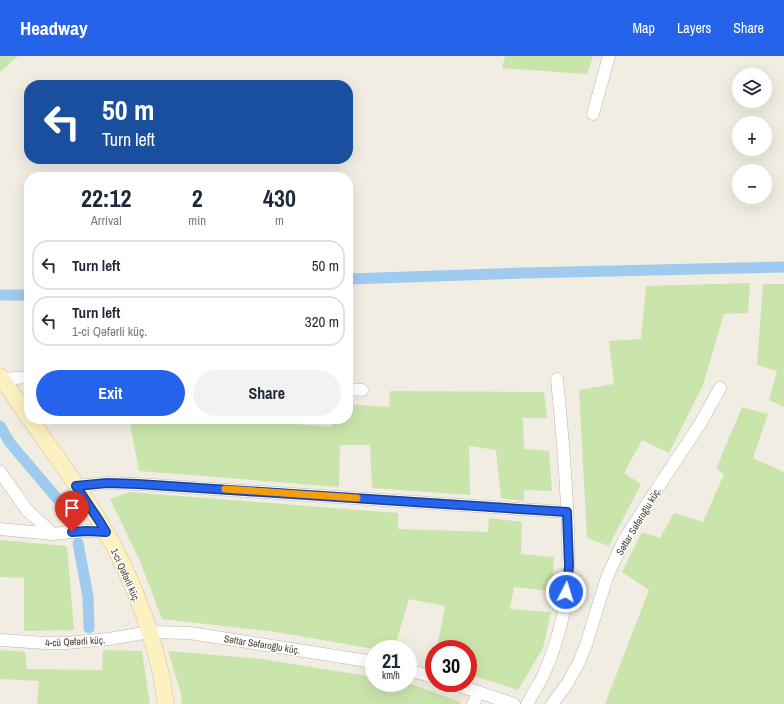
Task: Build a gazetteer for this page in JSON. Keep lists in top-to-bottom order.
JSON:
{
  "streets": {
    "street": ["Səttar Səfəroğlu küç.", "1-ci Qəfərli küç.", "4-cü Qəfərli küç."]
  },
  "crossings": [
    ["Səttar Səfəroğlu küç.", "1-ci Qəfərli küç."],
    ["Səttar Səfəroğlu küç.", "4-cü Qəfərli küç."],
    ["1-ci Qəfərli küç.", "4-cü Qəfərli küç."]
  ],
  "page": {
    "header": "Headway",
    "nav": ["Map", "Layers", "Share"],
    "map_buttons": ["+", "−"],
    "turn": ["50 m", "Turn left"],
    "eta": [
      "22:12",
      "Arrival",
      "2",
      "min",
      "430",
      "m"
    ],
    "list": [
      {
        "name": "Turn left",
        "value": "50 m"
      },
      {
        "name": "Turn left",
        "note": "1-ci Qəfərli küç.",
        "value": "320 m"
      }
    ],
    "buttons": ["Exit", "Share"],
    "speed": "21 km/h",
    "limit": "30"
  }
}
